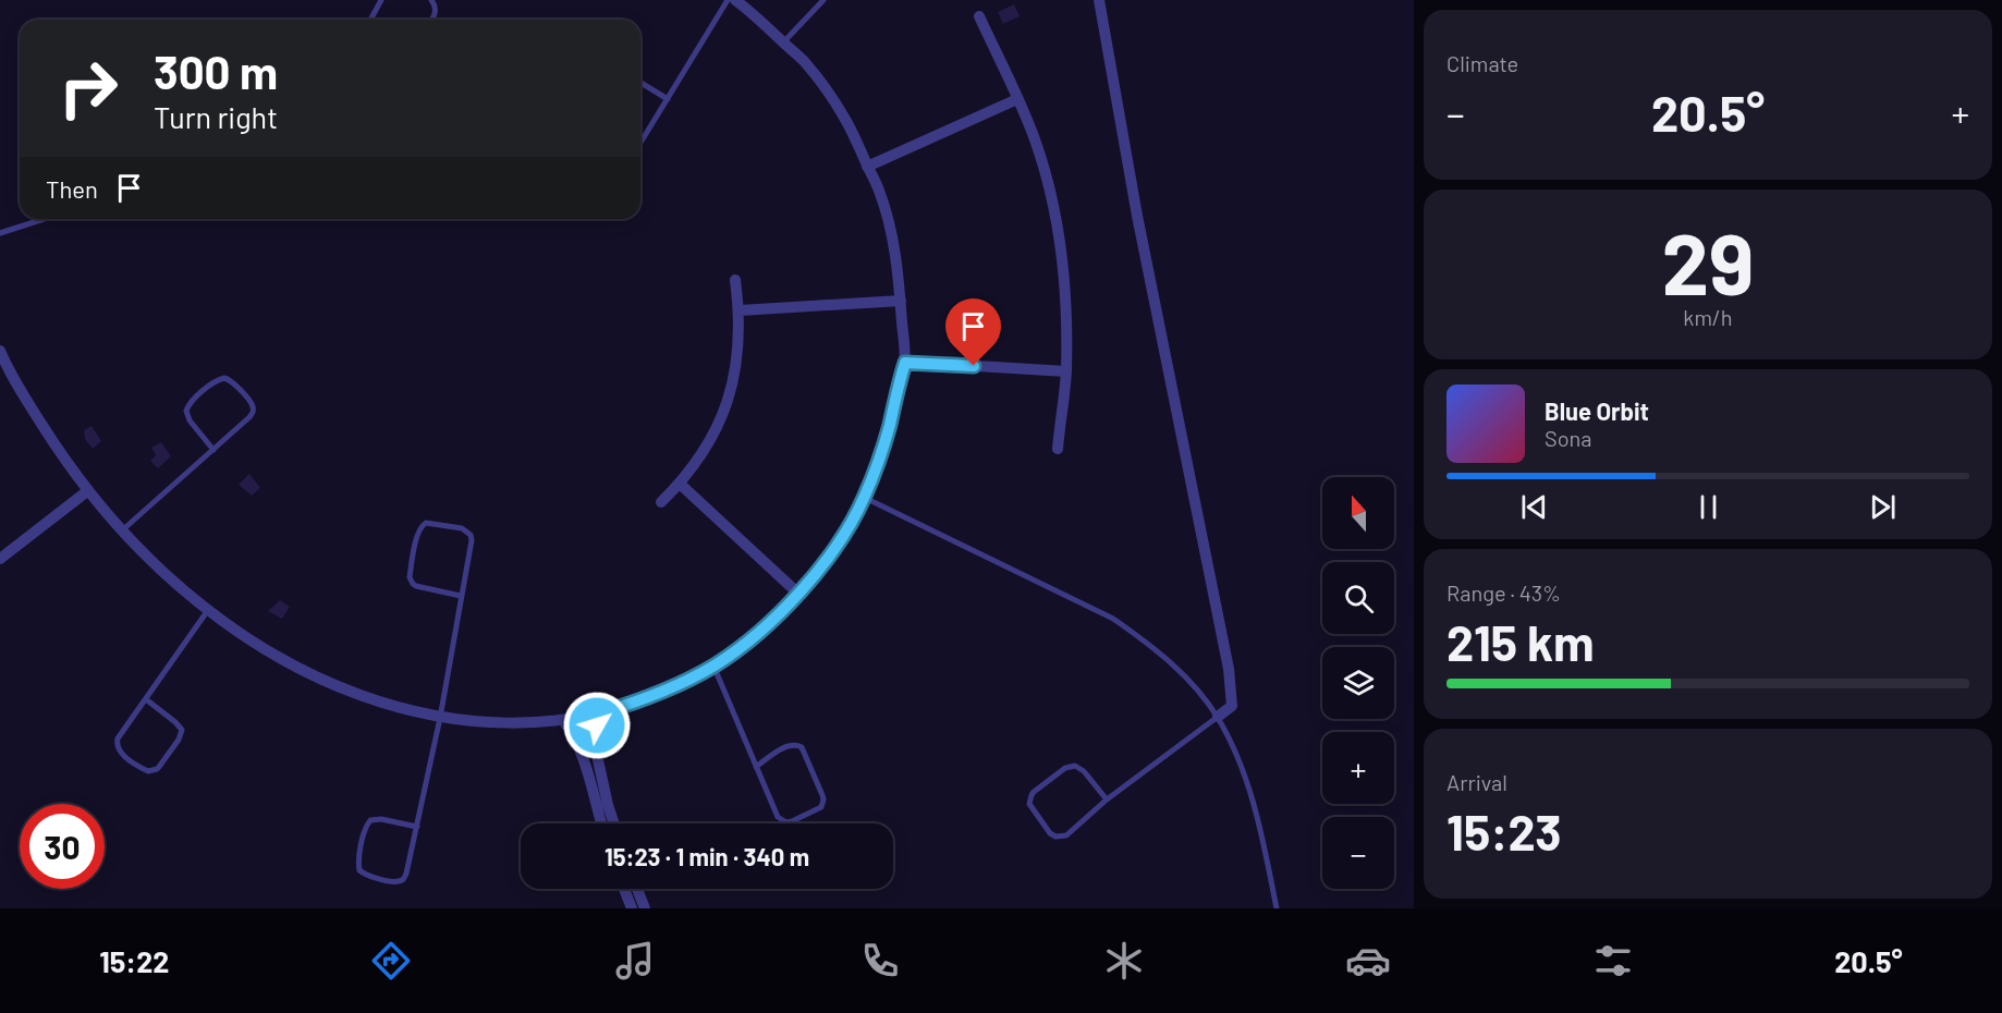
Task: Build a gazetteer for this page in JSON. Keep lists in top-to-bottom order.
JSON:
{
  "north": "top",
  "page": {
    "tile": [
      "Climate",
      ["29", "km/h"],
      ["Range · 43%", "215 km"],
      ["Arrival", "15:23"]
    ],
    "turn": ["300 m", "Turn right"],
    "heat": ["−", "20.5°", "+"],
    "then": "Then",
    "song": ["Blue Orbit", "Sona"],
    "map_buttons": ["+", "−"],
    "limit": "30",
    "trip": "15:23 · 1 min · 340 m",
    "tabs": ["15:22", "20.5°"]
  }
}
